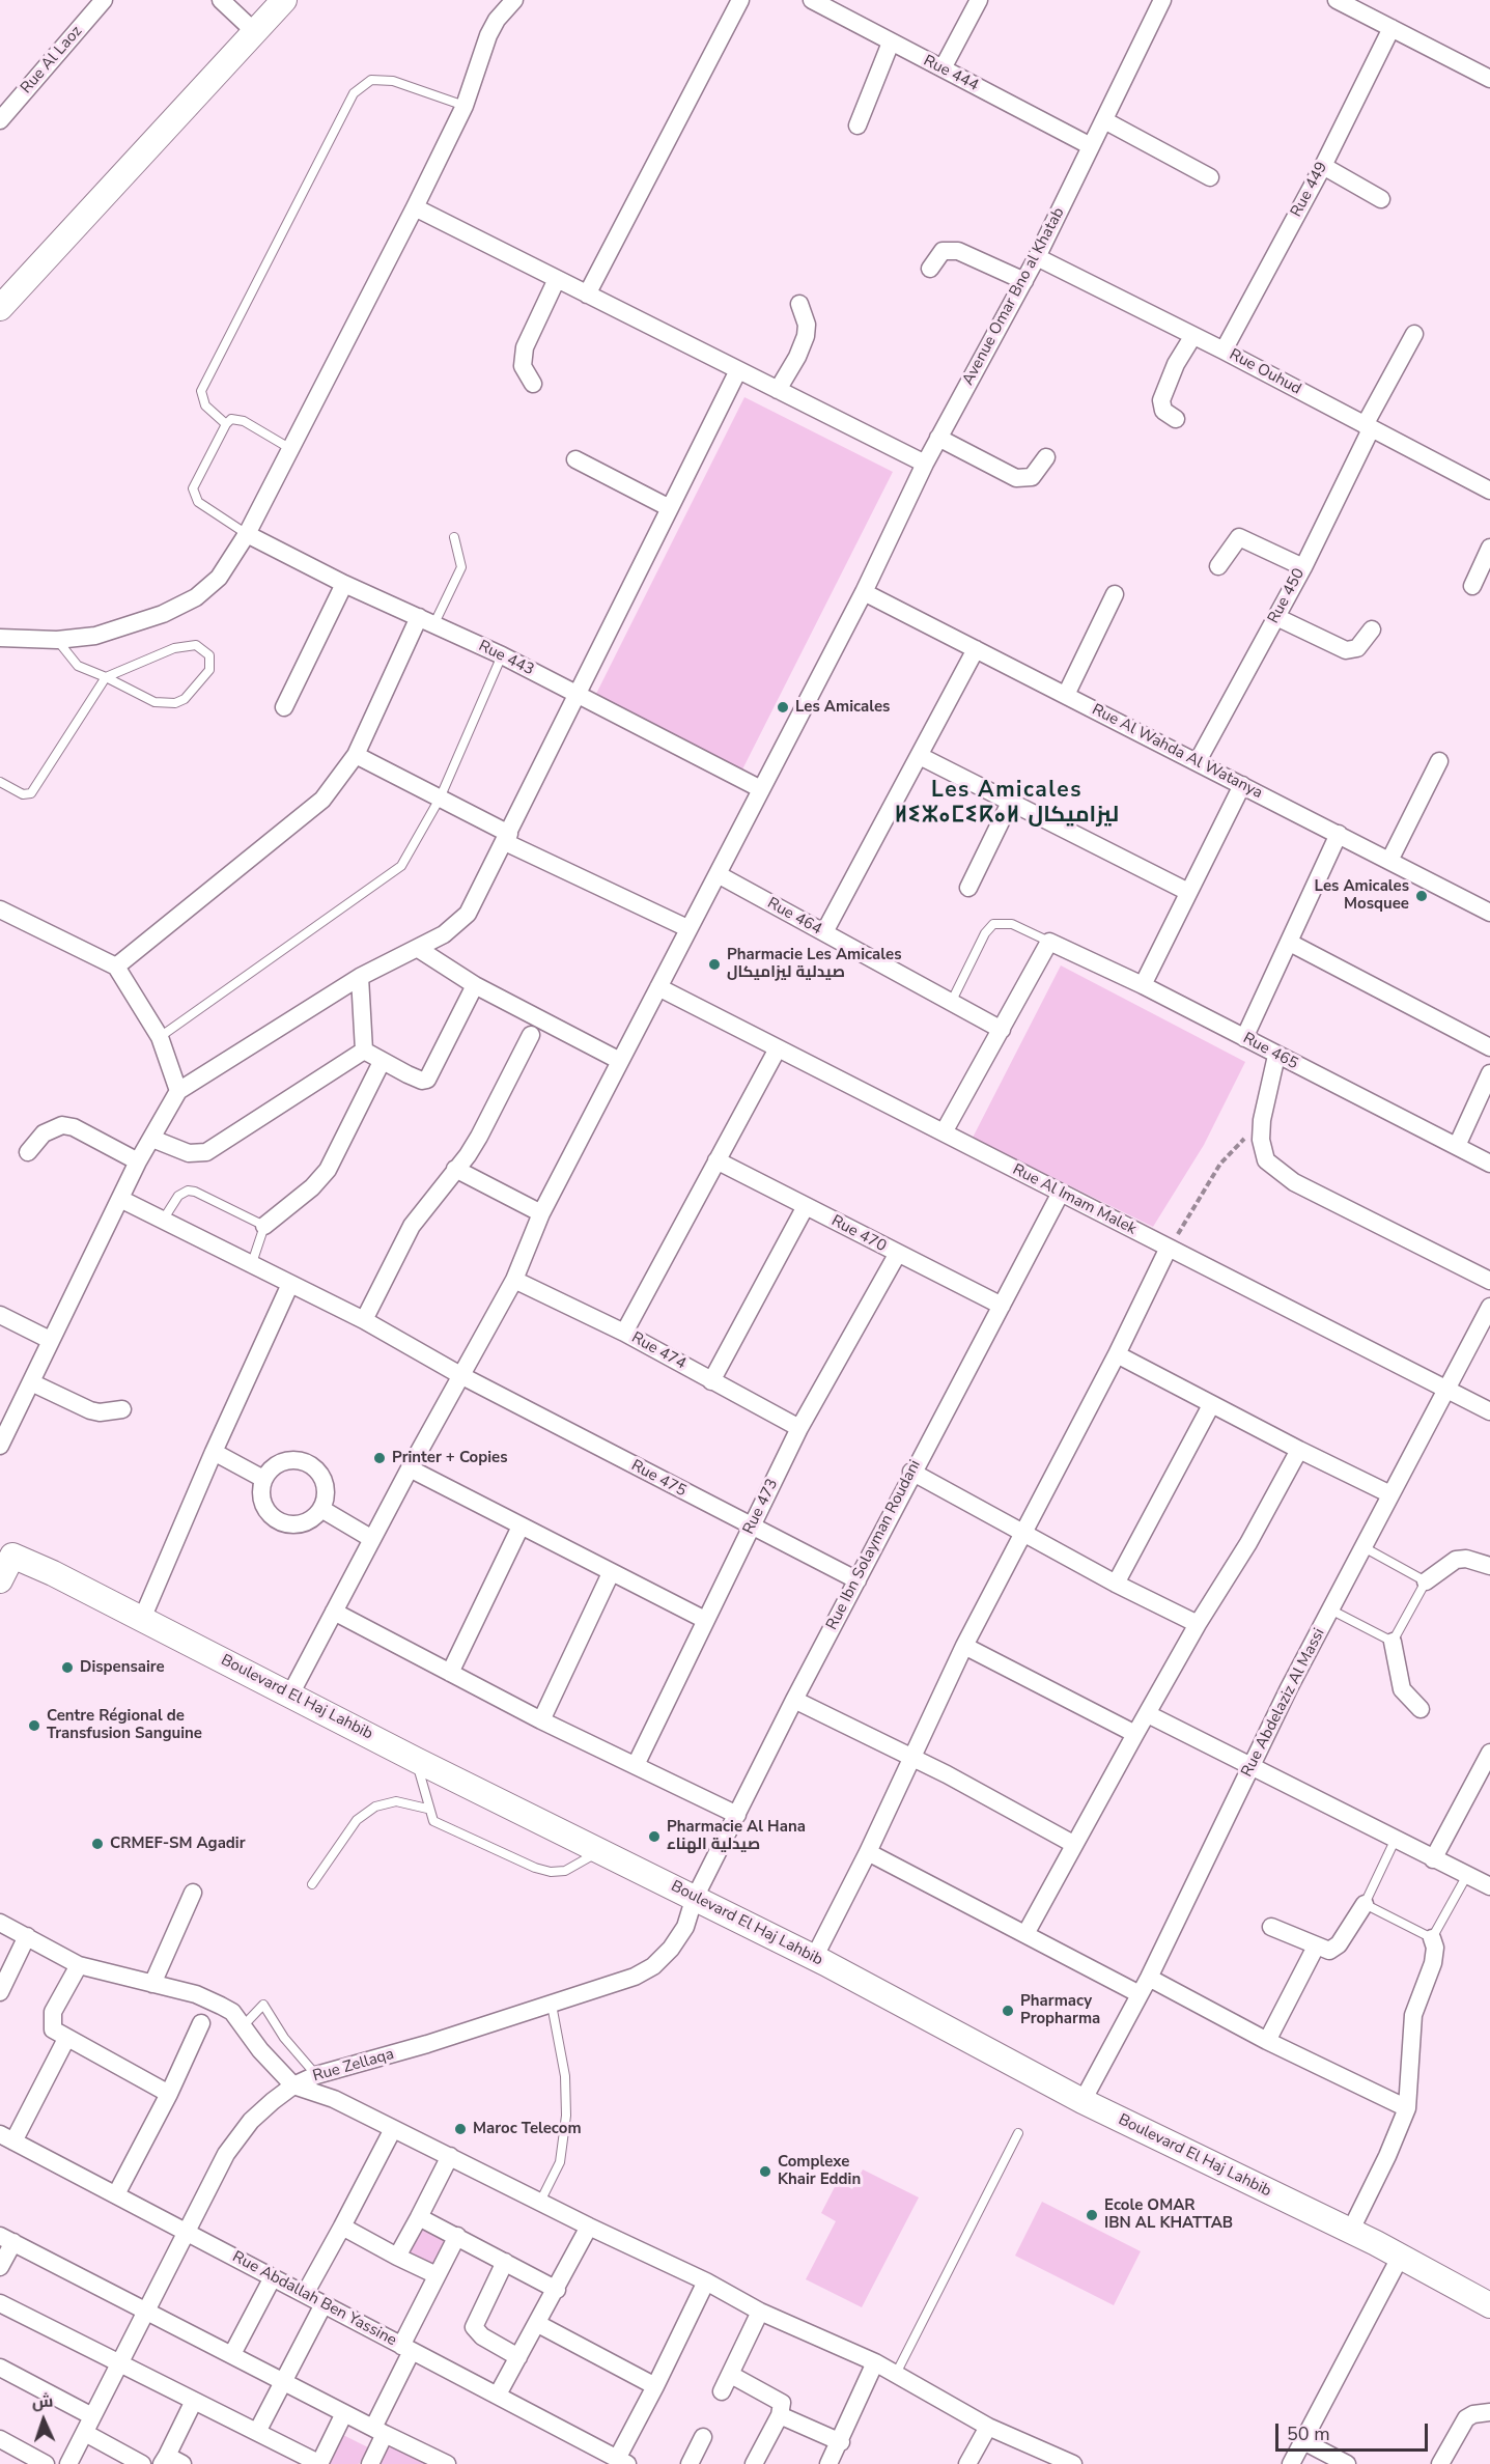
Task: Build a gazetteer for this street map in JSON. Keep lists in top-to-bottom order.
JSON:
{
  "streets": {
    "street": [
      "Rue Al Laoz",
      "Rue 444",
      "Rue 449",
      "Avenue Omar Bno al Khatab",
      "Rue Ouhud",
      "Rue 450",
      "Rue 443",
      "Rue Al Wahda Al Watanya",
      "Rue 464",
      "Rue 465",
      "Rue Al Imam Malek",
      "Rue 470",
      "Rue 474",
      "Rue 475",
      "Rue 473",
      "Rue Ibn Solayman Roudani",
      "Boulevard El Haj Lahbib",
      "Rue Abdelaziz Al Massi",
      "Rue Zellaqa",
      "Rue Abdallah Ben Yassine"
    ]
  },
  "crossings": [
    ["Rue 444", "Avenue Omar Bno al Khatab"],
    ["Rue 449", "Rue Ouhud"],
    ["Avenue Omar Bno al Khatab", "Rue Ouhud"],
    ["Avenue Omar Bno al Khatab", "Rue 443"],
    ["Avenue Omar Bno al Khatab", "Rue Al Wahda Al Watanya"],
    ["Avenue Omar Bno al Khatab", "Rue 464"],
    ["Avenue Omar Bno al Khatab", "Rue Al Imam Malek"],
    ["Avenue Omar Bno al Khatab", "Rue 474"],
    ["Avenue Omar Bno al Khatab", "Rue 475"],
    ["Avenue Omar Bno al Khatab", "Boulevard El Haj Lahbib"],
    ["Rue Ouhud", "Rue 450"],
    ["Rue 450", "Rue Al Wahda Al Watanya"],
    ["Rue Al Imam Malek", "Rue Ibn Solayman Roudani"],
    ["Rue Al Imam Malek", "Rue Abdelaziz Al Massi"],
    ["Rue 470", "Rue 473"],
    ["Rue 470", "Rue Ibn Solayman Roudani"],
    ["Rue 474", "Rue 473"],
    ["Rue 475", "Rue 473"],
    ["Rue 475", "Rue Ibn Solayman Roudani"],
    ["Rue Ibn Solayman Roudani", "Boulevard El Haj Lahbib"],
    ["Rue Ibn Solayman Roudani", "Rue Zellaqa"],
    ["Boulevard El Haj Lahbib", "Rue Abdelaziz Al Massi"],
    ["Boulevard El Haj Lahbib", "Rue Zellaqa"],
    ["Rue Zellaqa", "Rue Abdallah Ben Yassine"]
  ],
  "districts": ["Les Amicales ⵍⵉⵣⴰⵎⵉⴽⴰⵍ ليزاميكال"],
  "places": [
    "Les Amicales",
    "Les Amicales Mosquee",
    "Pharmacie Les Amicales صيدلية ليزاميكال",
    "Printer + Copies",
    "Dispensaire",
    "Centre Régional de Transfusion Sanguine",
    "Pharmacie Al Hana صيدلية الهناء",
    "CRMEF-SM Agadir",
    "Pharmacy Propharma",
    "Maroc Telecom",
    "Complexe Khair Eddin",
    "Ecole OMAR IBN AL KHATTAB"
  ],
  "scale_bar": "50 m",
  "north": "top"
}
